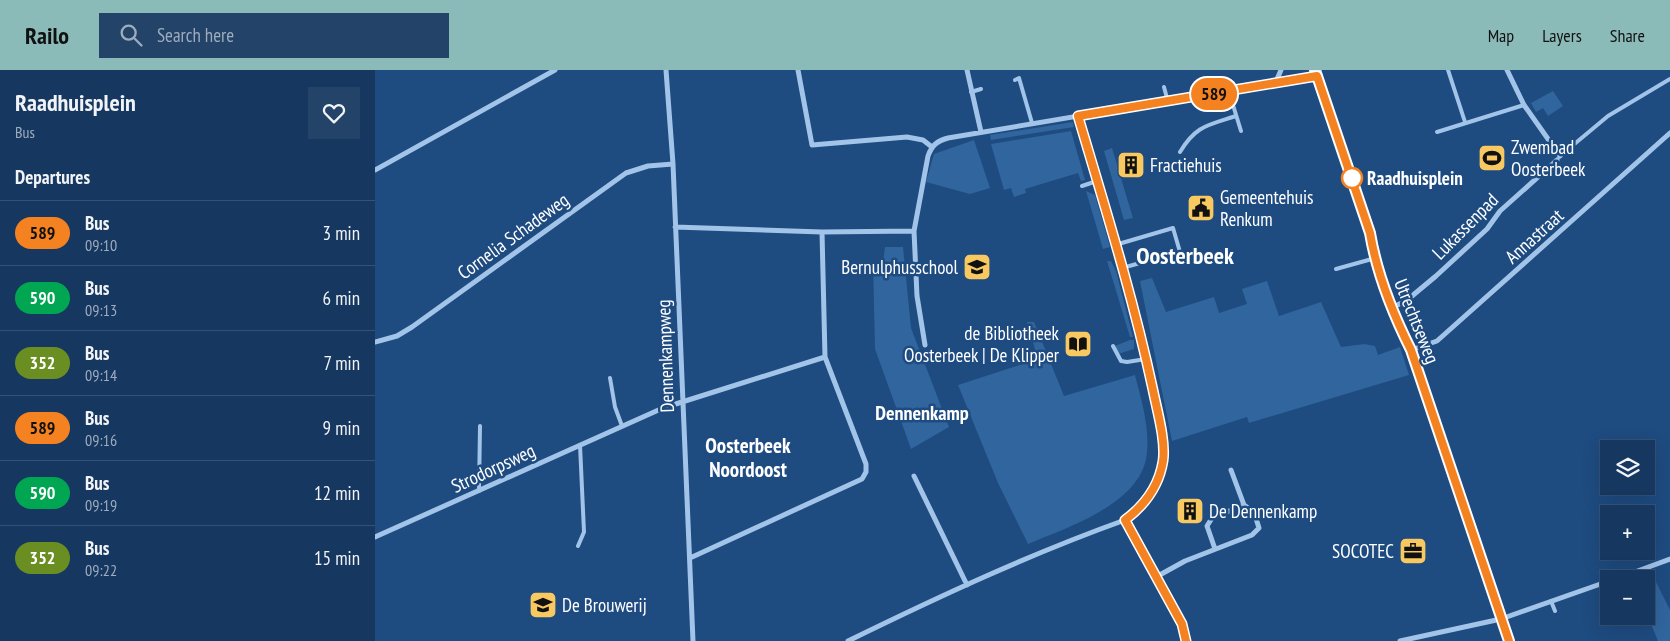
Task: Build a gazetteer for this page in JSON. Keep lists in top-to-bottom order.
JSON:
{
  "streets": {
    "main road": ["Utrechtseweg"],
    "street": [
      "Lukassenpad",
      "Cornelia Schadeweg",
      "Annastraat",
      "Dennenkampweg",
      "Strodorpsweg"
    ]
  },
  "crossings": [
    ["Lukassenpad", "Utrechtseweg"],
    ["Cornelia Schadeweg", "Dennenkampweg"],
    ["Annastraat", "Utrechtseweg"],
    ["Dennenkampweg", "Strodorpsweg"]
  ],
  "districts": ["Oosterbeek", "Dennenkamp", "Oosterbeek Noordoost"],
  "places": {
    "sports": ["Zwembad Oosterbeek"],
    "building": ["Fractiehuis", "De Dennenkamp"],
    "other": ["Raadhuisplein"],
    "public building": ["Gemeentehuis Renkum"],
    "school or university": ["Bernulphusschool", "De Brouwerij"],
    "library": ["de Bibliotheek Oosterbeek | De Klipper"],
    "office": ["SOCOTEC"]
  },
  "lines": ["bus line 589"],
  "page": {
    "header": "Railo",
    "search": "Search here",
    "nav": ["Map", "Layers", "Share"],
    "heading": [
      ["Raadhuisplein", "Bus"],
      "Departures"
    ],
    "on_map": "589",
    "list": [
      {
        "mark": "589",
        "name": "Bus",
        "note": "09:10",
        "value": "3 min"
      },
      {
        "mark": "590",
        "name": "Bus",
        "note": "09:13",
        "value": "6 min"
      },
      {
        "mark": "352",
        "name": "Bus",
        "note": "09:14",
        "value": "7 min"
      },
      {
        "mark": "589",
        "name": "Bus",
        "note": "09:16",
        "value": "9 min"
      },
      {
        "mark": "590",
        "name": "Bus",
        "note": "09:19",
        "value": "12 min"
      },
      {
        "mark": "352",
        "name": "Bus",
        "note": "09:22",
        "value": "15 min"
      }
    ],
    "map_buttons": ["+", "−"]
  }
}
